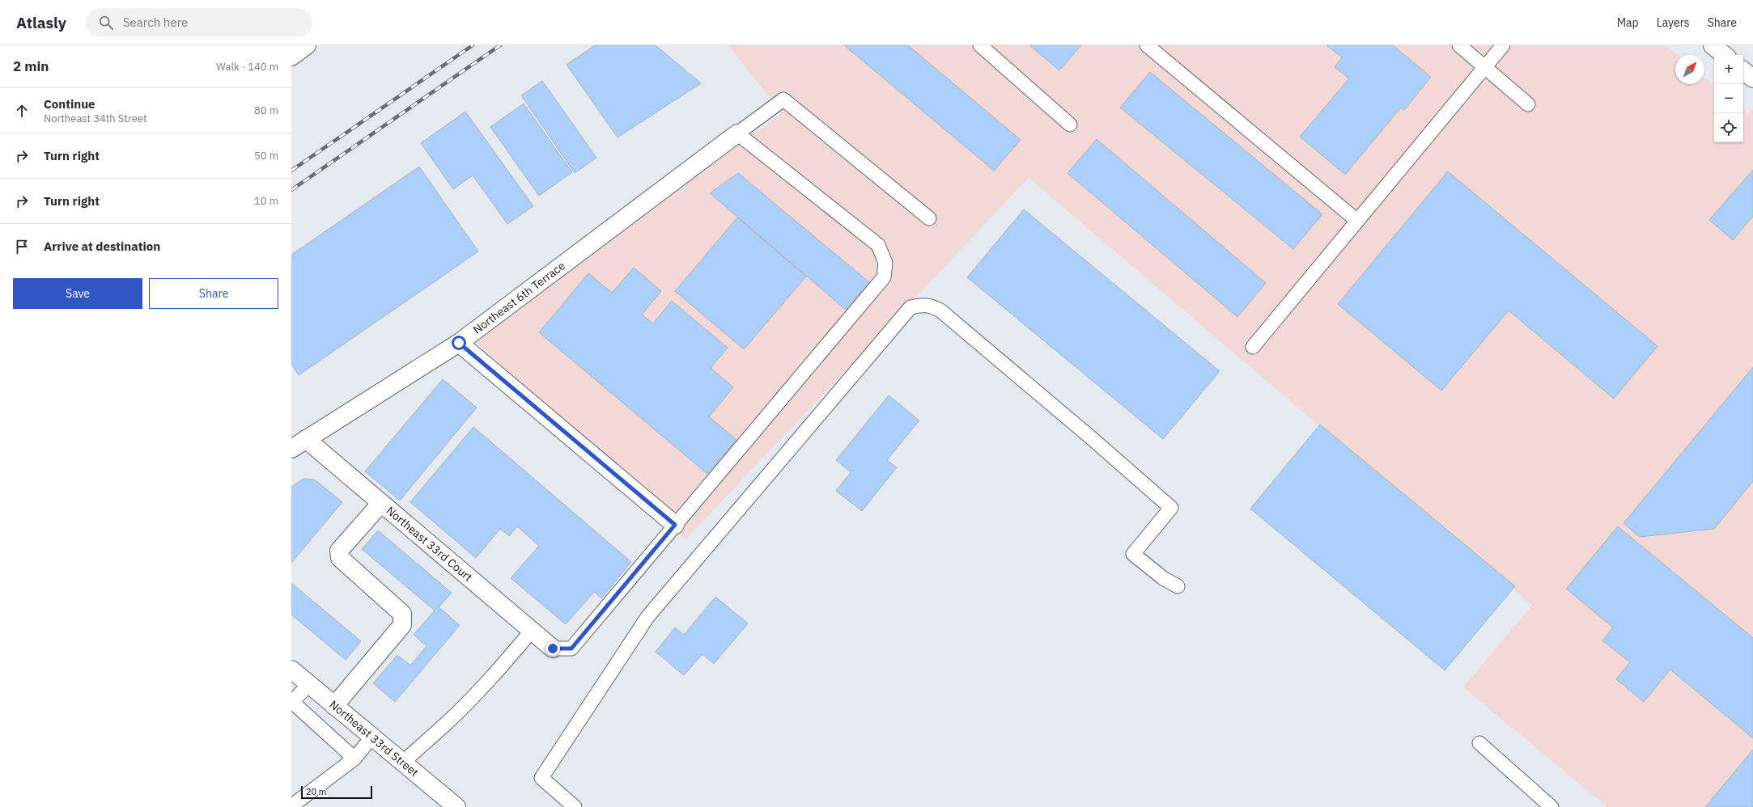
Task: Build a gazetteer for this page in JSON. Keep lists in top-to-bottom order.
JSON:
{
  "streets": {
    "street": ["Northeast 6th Terrace", "Northeast 33rd Court", "Northeast 33rd Street"]
  },
  "crossings": [
    ["Northeast 6th Terrace", "Northeast 33rd Court"]
  ],
  "scale_bar": "20 m",
  "north": "top right",
  "page": {
    "header": "Atlasly",
    "search": "Search here",
    "nav": ["Map", "Layers", "Share"],
    "heading": ["2 min", "Walk · 140 m"],
    "map_buttons": ["+", "−"],
    "list": [
      ["Continue", "Northeast 34th Street", "80 m"],
      ["Turn right", "50 m"],
      ["Turn right", "10 m"],
      "Arrive at destination"
    ],
    "buttons": ["Save", "Share"],
    "scale": "20 m"
  }
}
